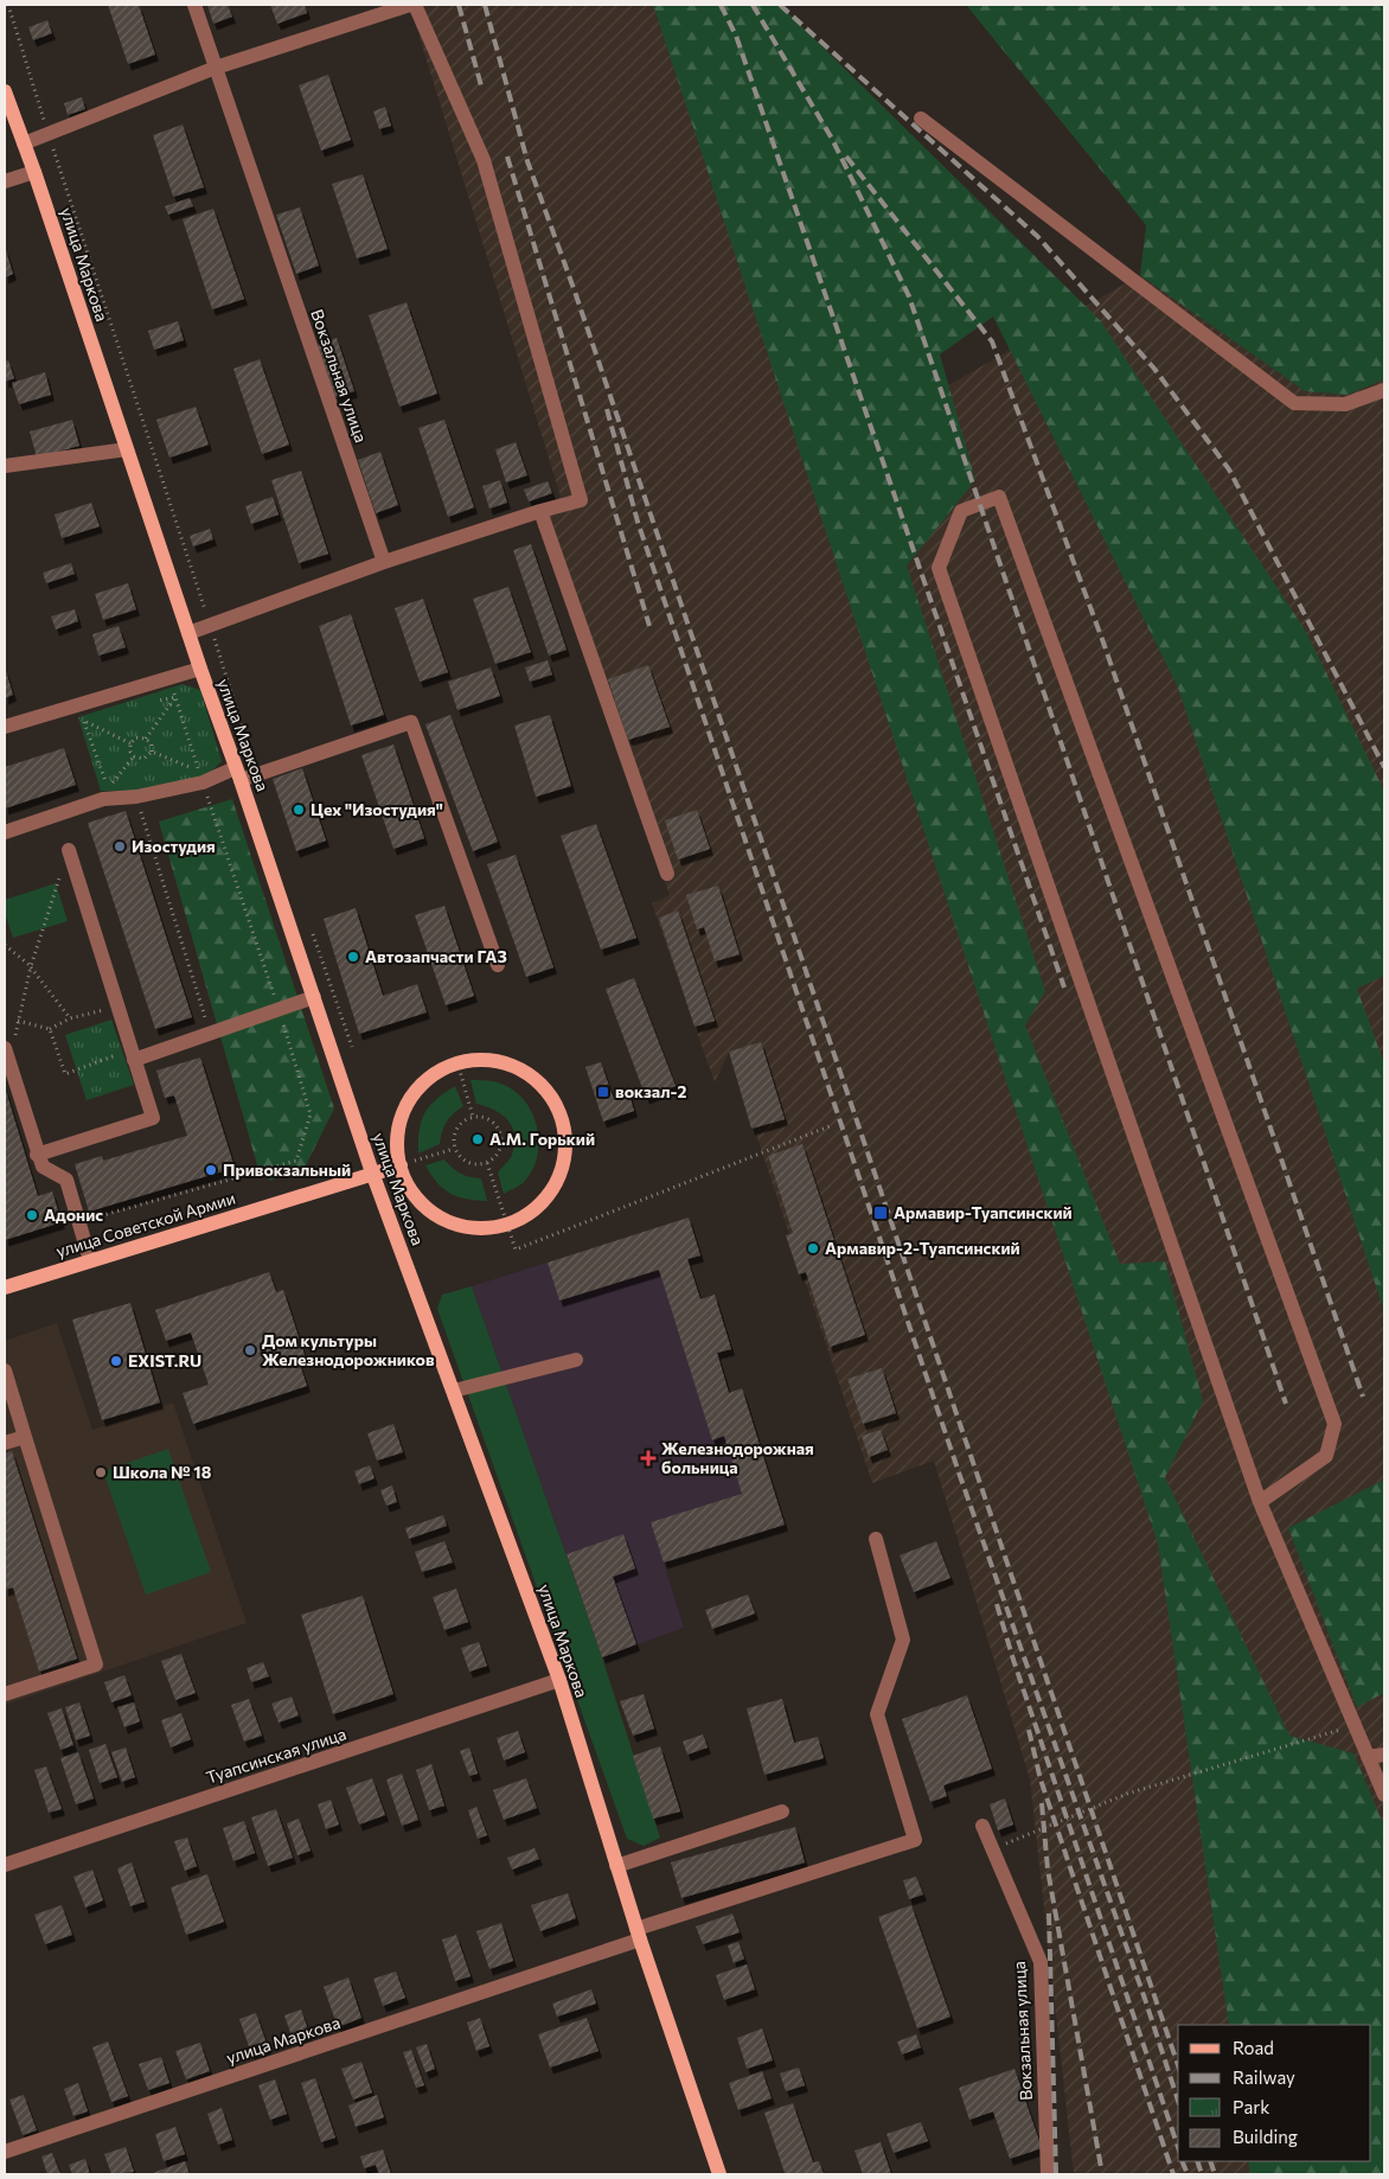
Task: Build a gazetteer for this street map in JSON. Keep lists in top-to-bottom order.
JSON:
{
  "streets": {
    "main road": ["улица Маркова", "улица Советской Армии"],
    "street": ["Вокзальная улица", "Туапсинская улица"]
  },
  "crossings": [
    ["улица Маркова", "улица Советской Армии"],
    ["улица Маркова", "Туапсинская улица"]
  ],
  "places": {
    "other": [
      "Цех \"Изостудия\"",
      "Изостудия",
      "Автозапчасти ГАЗ",
      "А.М. Горький",
      "Привокзальный",
      "Адонис",
      "Армавир-2-Туапсинский",
      "Дом культуры Железнодорожников",
      "EXIST.RU",
      "Школа № 18"
    ],
    "transit": ["вокзал-2", "Армавир-Туапсинский"],
    "health": ["Железнодорожная больница"]
  },
  "legend": [
    "Road",
    "Railway",
    "Park",
    "Building"
  ]
}
